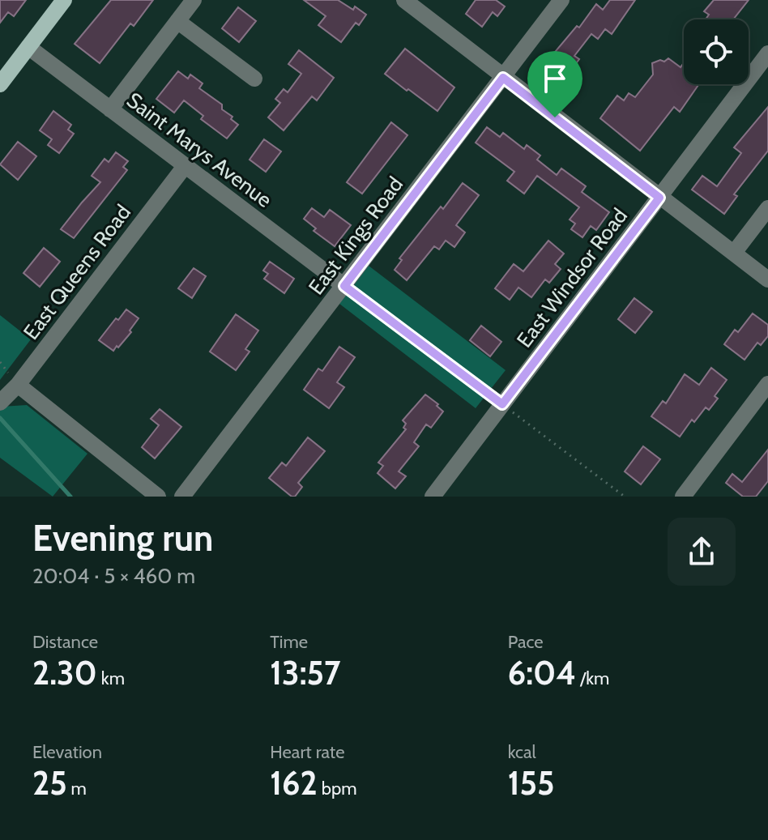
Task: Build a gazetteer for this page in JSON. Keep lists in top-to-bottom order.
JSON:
{
  "streets": {
    "street": [
      "Saint Marys Avenue",
      "East Kings Road",
      "East Queens Road",
      "East Windsor Road"
    ]
  },
  "crossings": [
    ["Saint Marys Avenue", "East Kings Road"],
    ["Saint Marys Avenue", "East Queens Road"]
  ],
  "page": {
    "heading": ["Evening run", "20:04 · 5 × 460 m"],
    "stats": [
      ["Distance", "2.30 km"],
      ["Time", "13:57"],
      ["Pace", "6:04 /km"],
      ["Elevation", "25 m"],
      ["Heart rate", "162 bpm"],
      ["kcal", "155"]
    ]
  }
}
